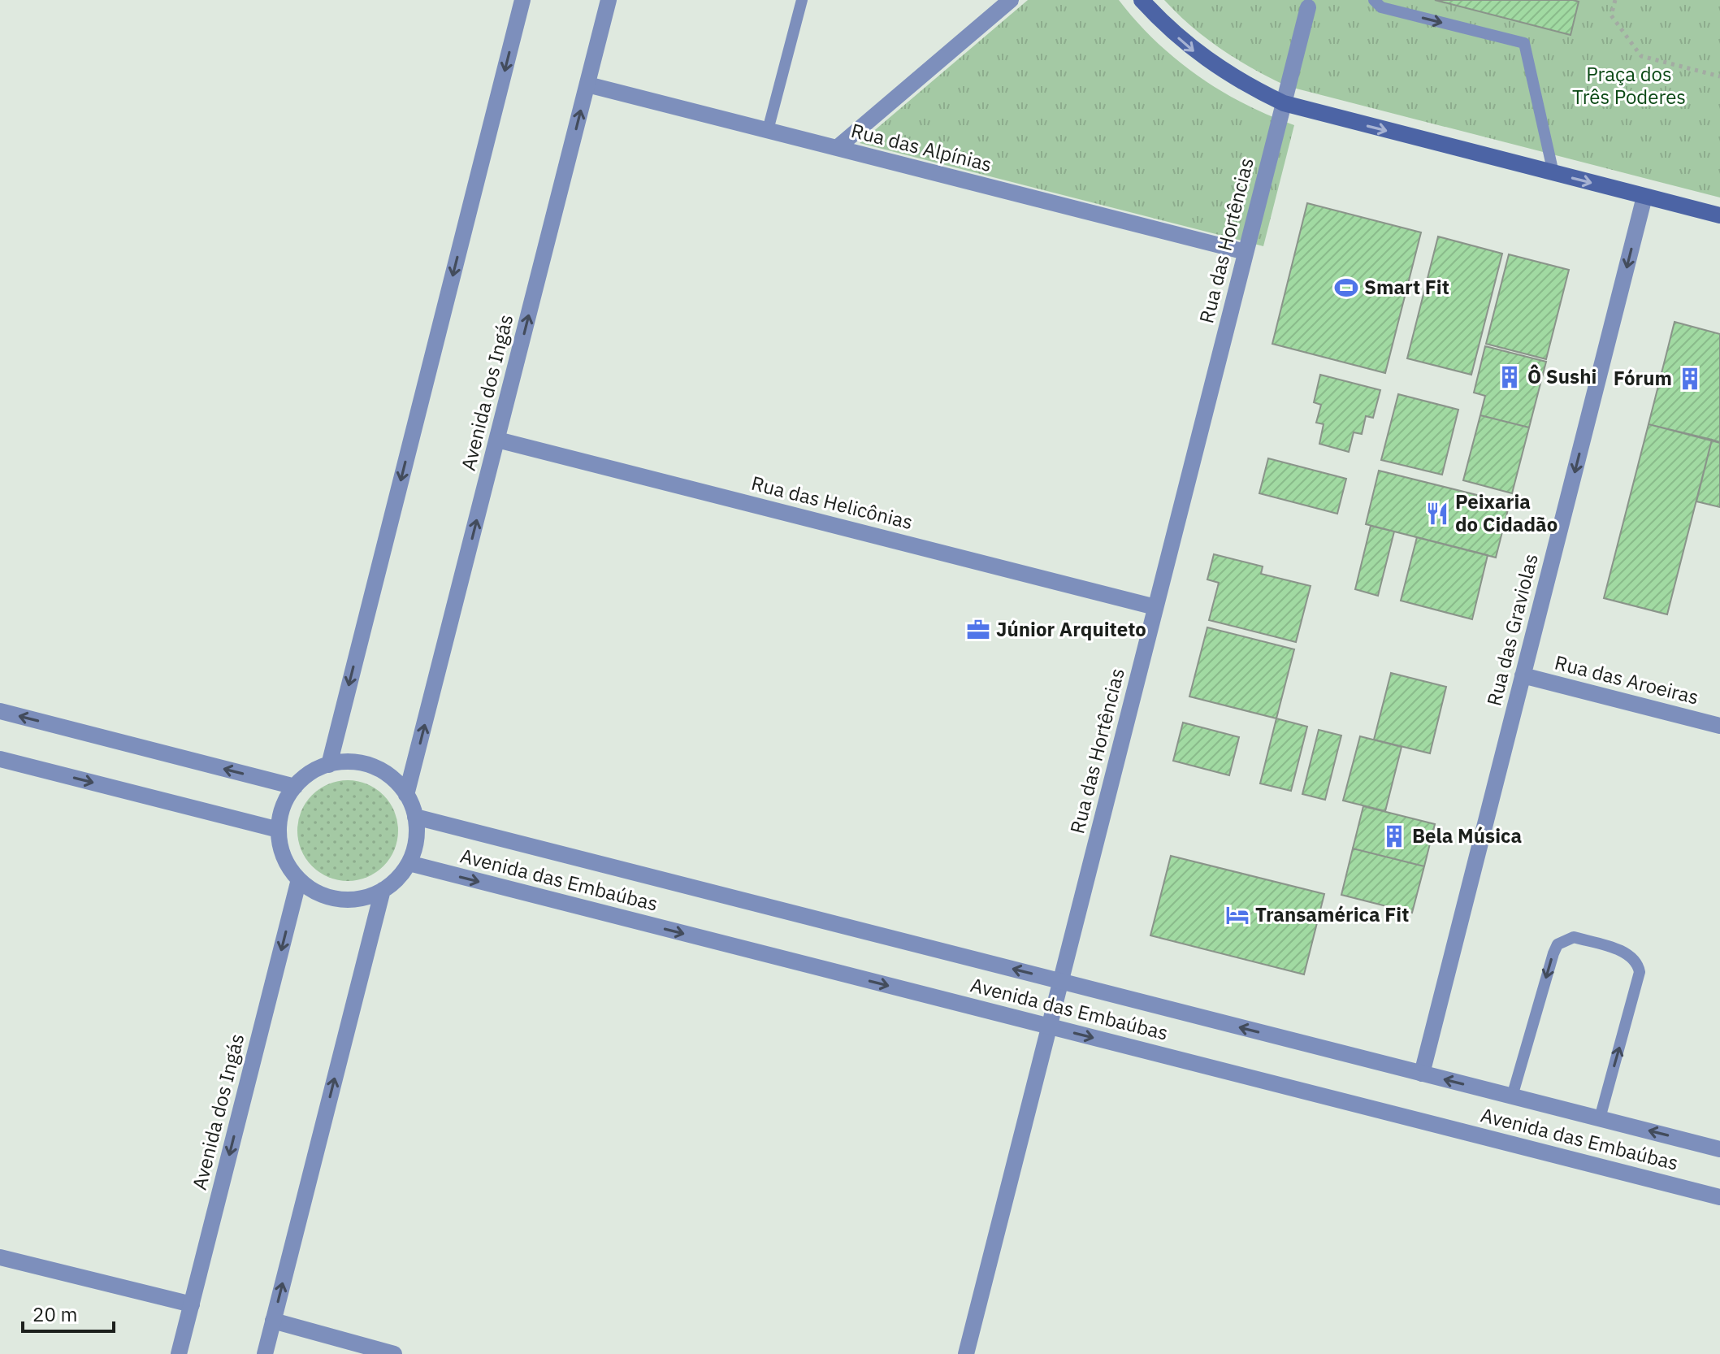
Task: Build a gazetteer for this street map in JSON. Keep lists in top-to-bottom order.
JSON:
{
  "streets": {
    "street": [
      "Rua das Alpínias",
      "Rua das Hortências",
      "Avenida dos Ingás",
      "Rua das Helicônias",
      "Rua das Graviolas",
      "Rua das Aroeiras",
      "Avenida das Embaúbas"
    ]
  },
  "crossings": [
    ["Rua das Alpínias", "Rua das Hortências"],
    ["Rua das Alpínias", "Avenida dos Ingás"],
    ["Rua das Hortências", "Rua das Helicônias"],
    ["Rua das Hortências", "Avenida das Embaúbas"],
    ["Avenida dos Ingás", "Rua das Helicônias"],
    ["Avenida dos Ingás", "Avenida das Embaúbas"],
    ["Rua das Graviolas", "Rua das Aroeiras"],
    ["Rua das Graviolas", "Avenida das Embaúbas"]
  ],
  "one_way": ["Rua das Graviolas"],
  "parks": ["Praça dos Três Poderes"],
  "places": {
    "sports": ["Smart Fit"],
    "building": ["Ô Sushi", "Fórum", "Bela Música"],
    "restaurant": ["Peixaria do Cidadão"],
    "office": ["Júnior Arquiteto"],
    "hotel": ["Transamérica Fit"]
  },
  "scale_bar": "20 m"
}
